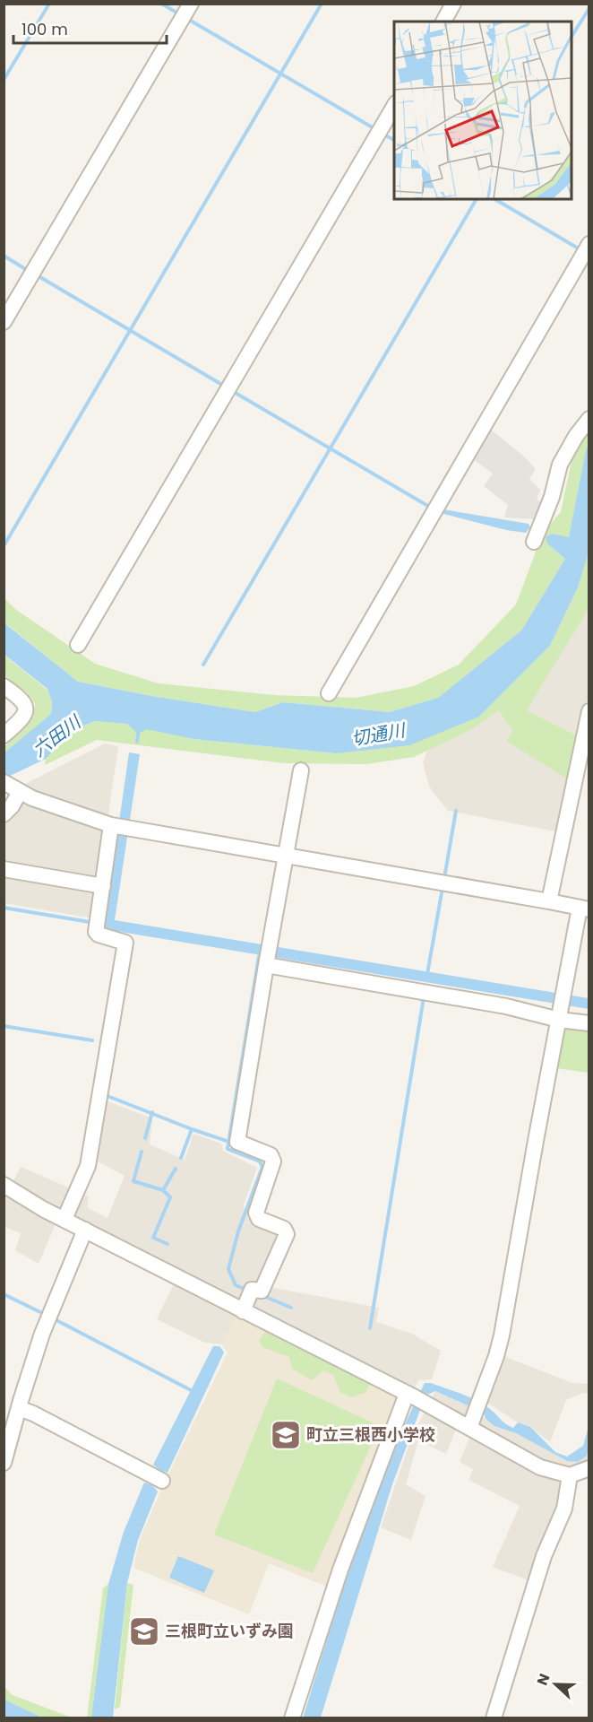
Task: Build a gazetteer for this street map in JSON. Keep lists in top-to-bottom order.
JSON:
{
  "water": ["切通川", "六田川"],
  "places": {
    "school or university": ["町立三根西小学校", "三根町立いずみ園"]
  },
  "scale_bar": "100 m",
  "north": "left"
}
